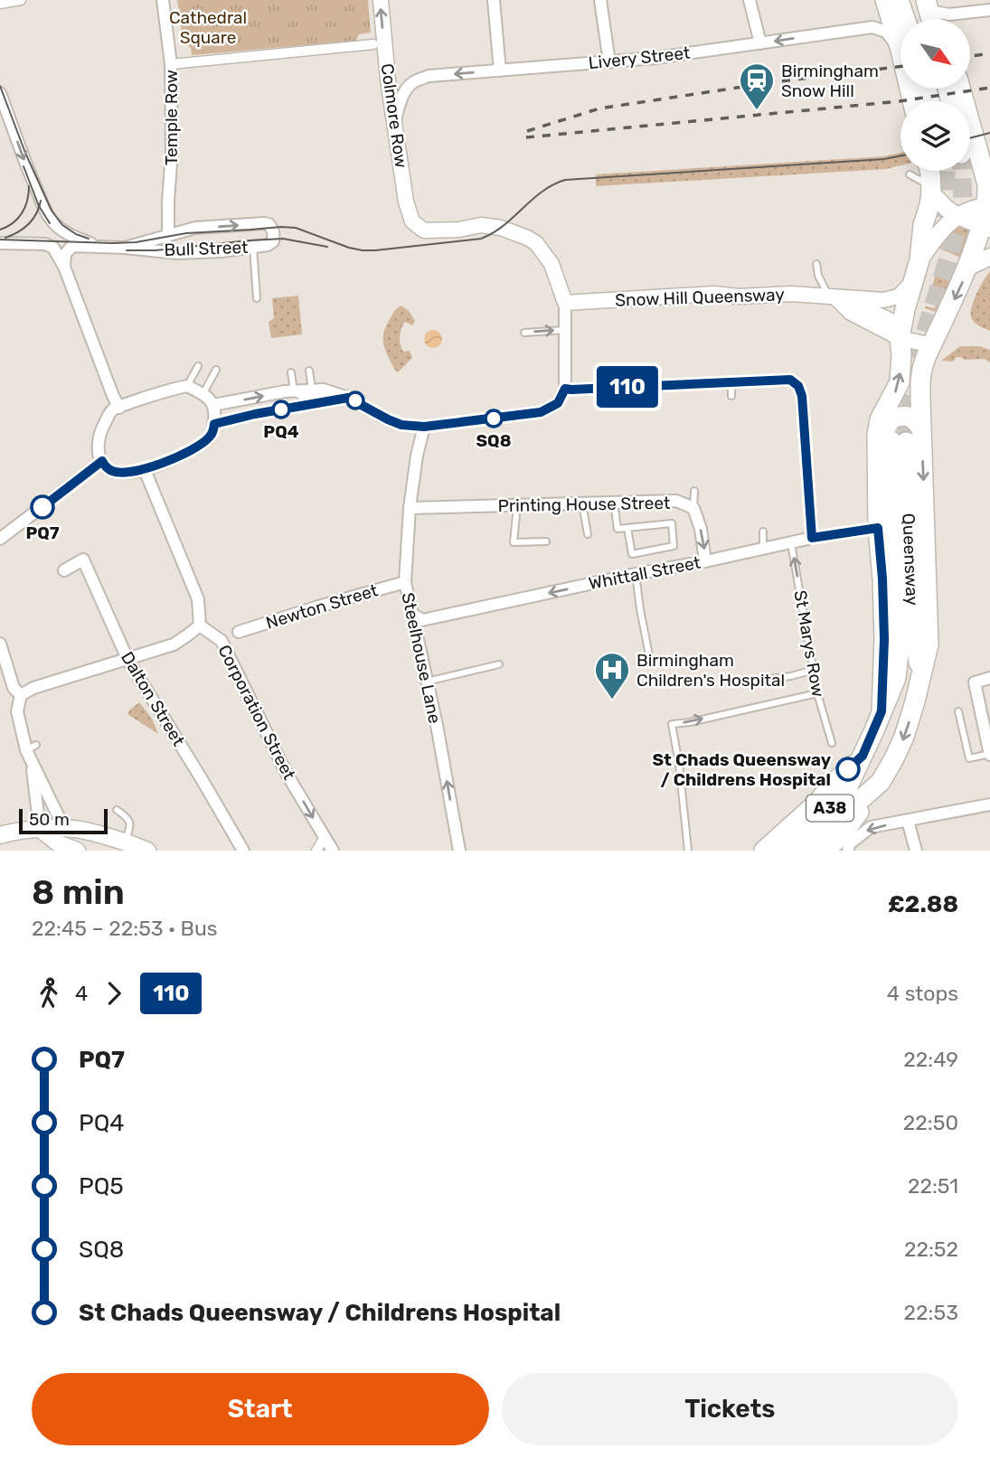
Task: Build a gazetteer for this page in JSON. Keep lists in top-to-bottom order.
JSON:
{
  "streets": {
    "highway": ["Queensway", "A38"],
    "street": [
      "Livery Street",
      "Colmore Row",
      "Temple Row",
      "Bull Street",
      "Snow Hill Queensway",
      "Printing House Street",
      "Whittall Street",
      "Newton Street",
      "Steelhouse Lane",
      "Dalton Street",
      "Corporation Street"
    ],
    "lane": ["St Marys Row"]
  },
  "crossings": [
    ["Livery Street", "Colmore Row"],
    ["Colmore Row", "Snow Hill Queensway"],
    ["Temple Row", "Bull Street"],
    ["Printing House Street", "Whittall Street"],
    ["Printing House Street", "Steelhouse Lane"],
    ["Queensway", "A38"],
    ["Whittall Street", "St Marys Row"],
    ["Whittall Street", "Steelhouse Lane"],
    ["Newton Street", "Steelhouse Lane"]
  ],
  "one_way": [
    "Livery Street",
    "Whittall Street",
    "St Marys Row",
    "Steelhouse Lane",
    "Corporation Street"
  ],
  "parks": ["Cathedral Square"],
  "places": {
    "station": ["Birmingham Snow Hill"],
    "other": [
      "PQ4",
      "SQ8",
      "PQ7",
      "St Chads Queensway / Childrens Hospital"
    ],
    "hospital": ["Birmingham Children's Hospital"]
  },
  "lines": ["bus line 110"],
  "scale_bar": "50 m",
  "north": "bottom right",
  "page": {
    "on_map": "110",
    "scale": "50 m",
    "heading": ["8 min", "22:45 – 22:53 · Bus", "£2.88"],
    "legs": ["4", "110", "4 stops"],
    "list": [
      {
        "name": "PQ7",
        "value": "22:49"
      },
      {
        "name": "PQ4",
        "value": "22:50"
      },
      {
        "name": "PQ5",
        "value": "22:51"
      },
      {
        "name": "SQ8",
        "value": "22:52"
      },
      {
        "name": "St Chads Queensway / Childrens Hospital",
        "value": "22:53"
      }
    ],
    "buttons": ["Start", "Tickets"]
  }
}
